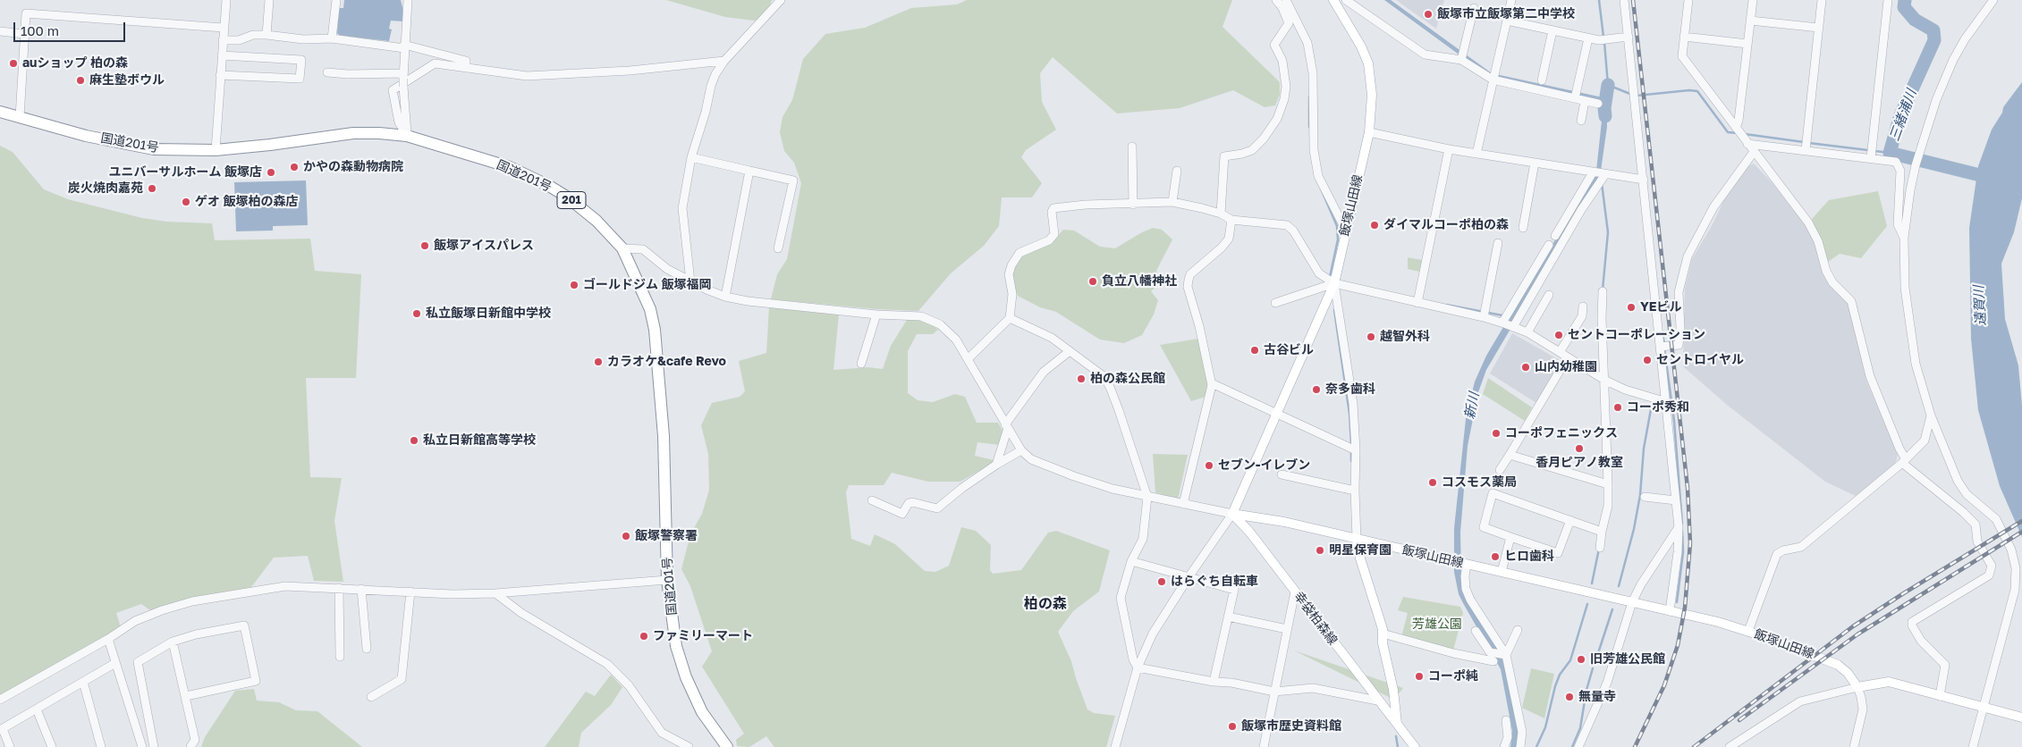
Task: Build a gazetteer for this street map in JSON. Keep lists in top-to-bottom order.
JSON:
{
  "streets": {
    "highway": ["国道201号", "201"],
    "main road": ["飯塚山田線", "幸袋柏森線"]
  },
  "crossings": [
    ["飯塚山田線", "幸袋柏森線"]
  ],
  "districts": ["柏の森"],
  "water": ["三緒浦川", "遠賀川", "新川"],
  "parks": ["芳雄公園"],
  "places": [
    "飯塚市立飯塚第二中学校",
    "auショップ 柏の森",
    "麻生塾ボウル",
    "かやの森動物病院",
    "ユニバーサルホーム 飯塚店",
    "炭火焼肉嘉苑",
    "ゲオ 飯塚柏の森店",
    "ダイマルコーポ柏の森",
    "飯塚アイスパレス",
    "負立八幡神社",
    "ゴールドジム 飯塚福岡",
    "YEビル",
    "私立飯塚日新館中学校",
    "セントコーポレーション",
    "越智外科",
    "古谷ビル",
    "セントロイヤル",
    "カラオケ&cafe Revo",
    "山内幼稚園",
    "柏の森公民館",
    "奈多歯科",
    "コーポ秀和",
    "コーポフェニックス",
    "私立日新館高等学校",
    "香月ピアノ教室",
    "セブン-イレブン",
    "コスモス薬局",
    "飯塚警察署",
    "明星保育園",
    "ヒロ歯科",
    "はらぐち自転車",
    "ファミリーマート",
    "旧芳雄公民館",
    "コーポ純",
    "無量寺",
    "飯塚市歴史資料館"
  ],
  "scale_bar": "100 m"
}
